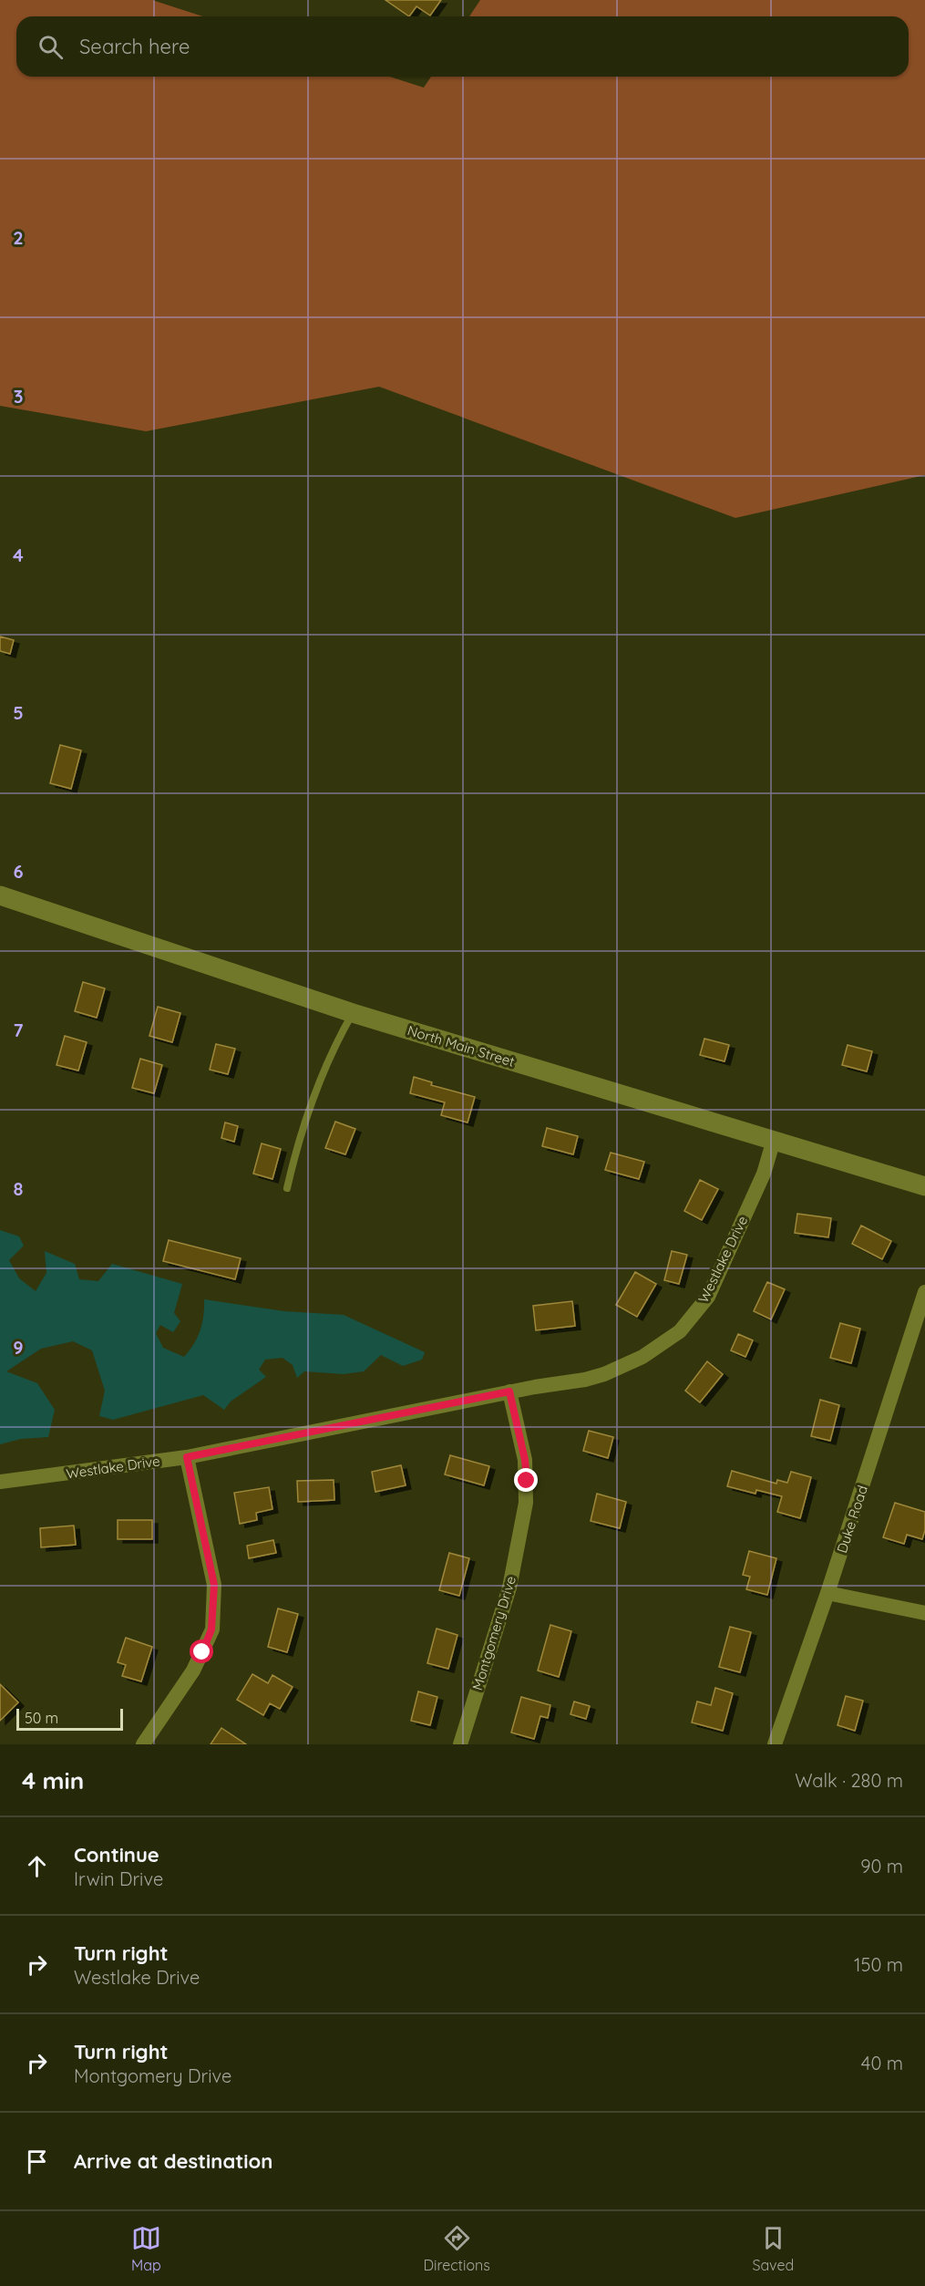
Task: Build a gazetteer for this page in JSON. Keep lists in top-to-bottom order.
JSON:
{
  "streets": {
    "street": [
      "North Main Street",
      "Westlake Drive",
      "Duke Road",
      "Montgomery Drive"
    ]
  },
  "crossings": [
    ["North Main Street", "Westlake Drive"],
    ["Westlake Drive", "Montgomery Drive"]
  ],
  "scale_bar": "50 m",
  "page": {
    "search": "Search here",
    "scale": "50 m",
    "heading": ["4 min", "Walk · 280 m"],
    "list": [
      ["Continue", "Irwin Drive", "90 m"],
      ["Turn right", "Westlake Drive", "150 m"],
      ["Turn right", "Montgomery Drive", "40 m"],
      "Arrive at destination"
    ],
    "nav": ["Map", "Directions", "Saved"]
  },
  "grid": {
    "rows": [
      "2",
      "3",
      "4",
      "5",
      "6",
      "7",
      "8",
      "9"
    ]
  }
}
